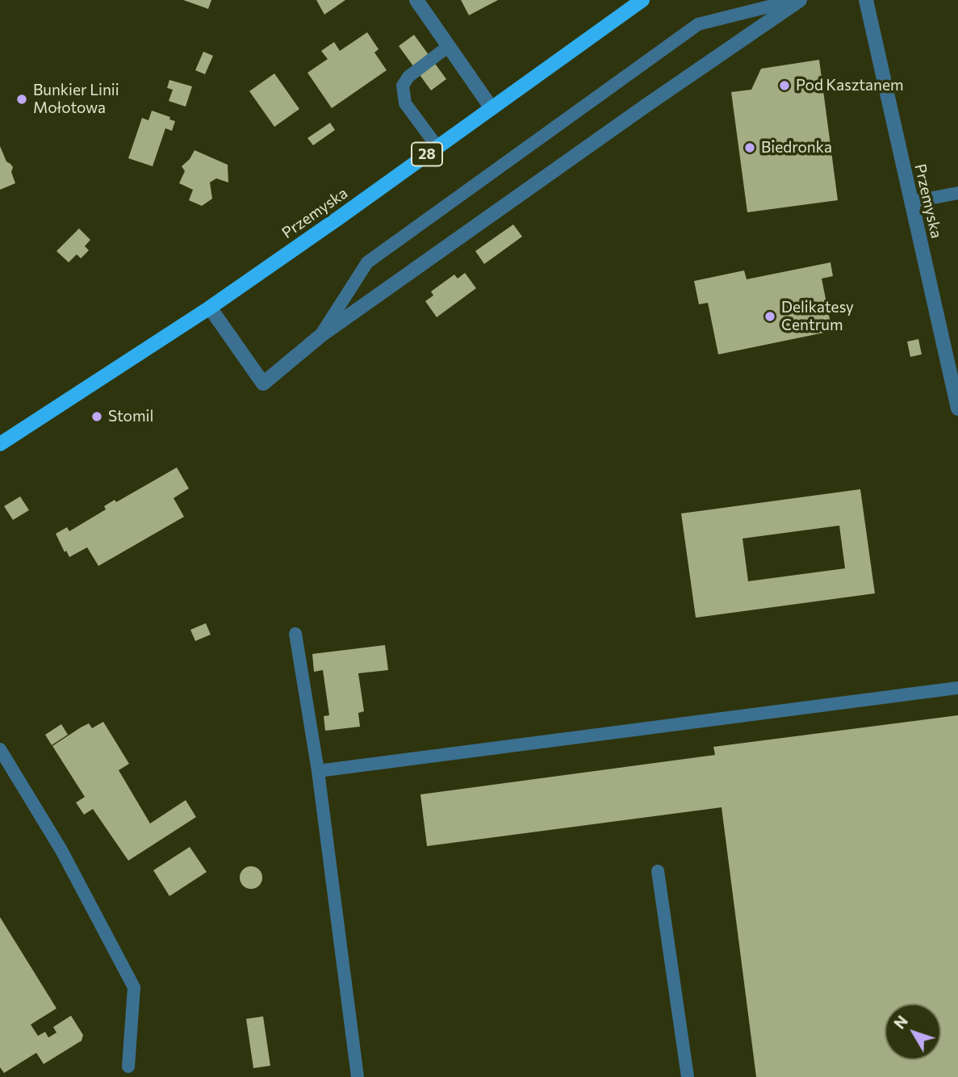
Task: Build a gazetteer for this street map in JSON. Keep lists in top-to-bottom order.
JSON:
{
  "streets": {
    "main road": ["28", "Przemyska"]
  },
  "places": [
    "Pod Kasztanem",
    "Bunkier Linii Mołotowa",
    "Biedronka",
    "Delikatesy Centrum",
    "Stomil"
  ],
  "north": "top left"
}
